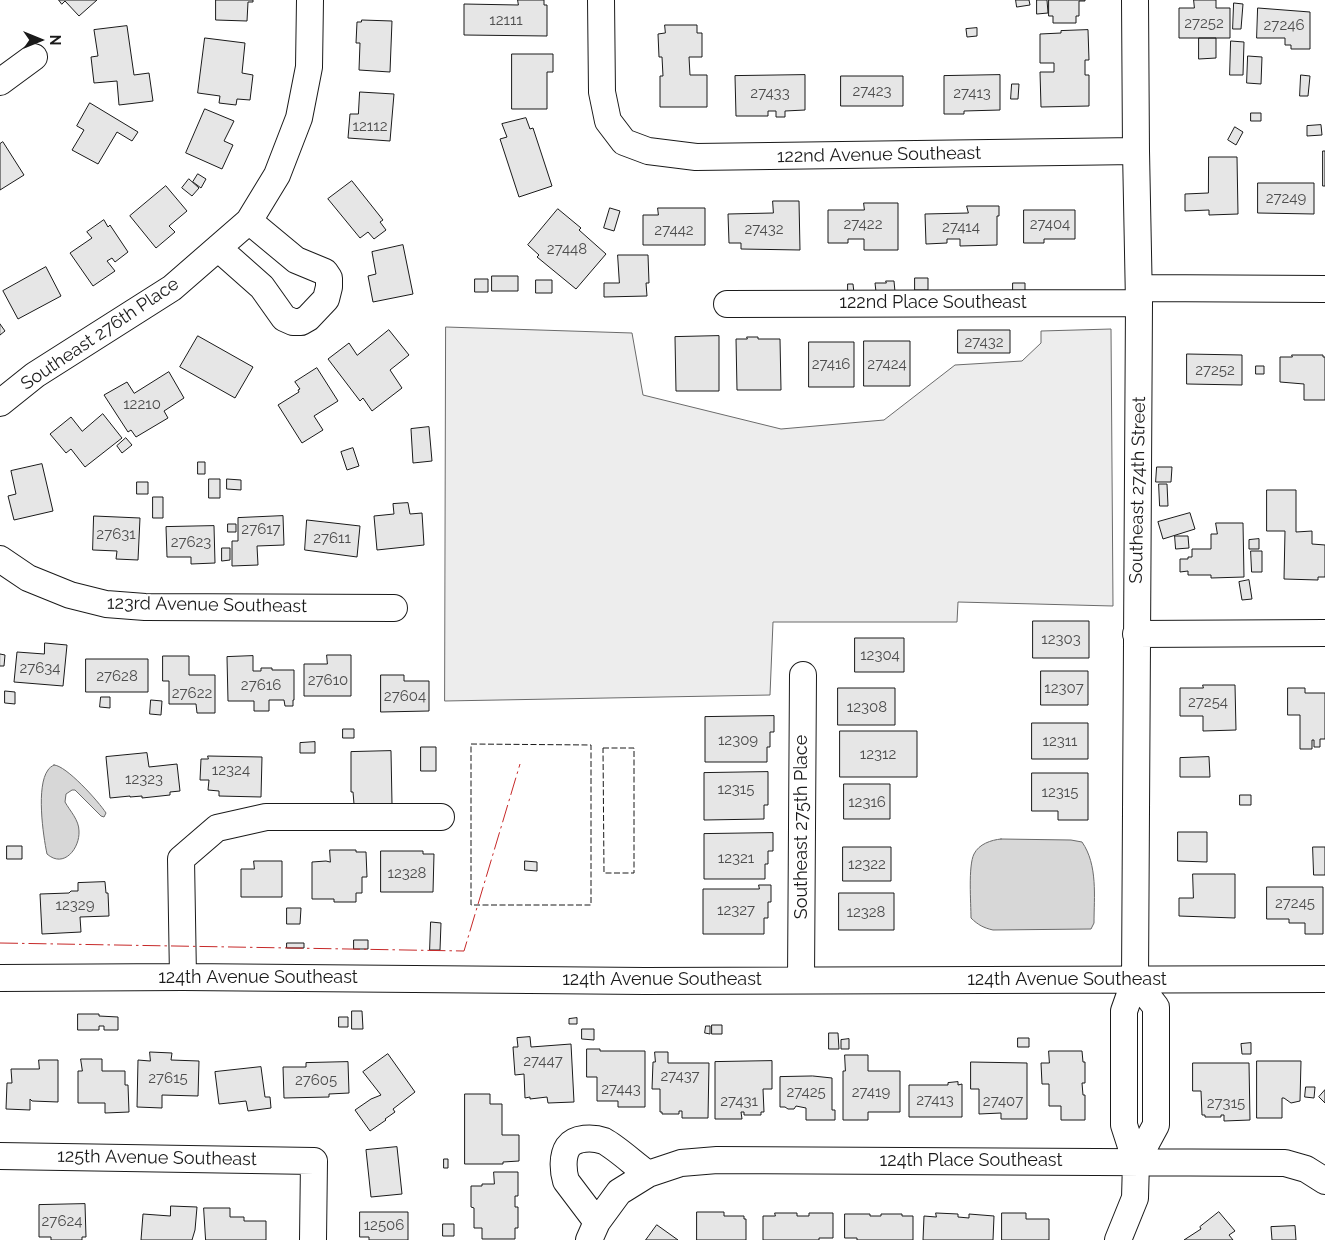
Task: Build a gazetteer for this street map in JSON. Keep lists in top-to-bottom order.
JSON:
{
  "streets": {
    "street": [
      "122nd Avenue Southeast",
      "122nd Place Southeast",
      "Southeast 276th Place",
      "Southeast 274th Street",
      "123rd Avenue Southeast",
      "Southeast 275th Place",
      "124th Avenue Southeast",
      "125th Avenue Southeast",
      "124th Place Southeast"
    ]
  },
  "crossings": [
    ["122nd Avenue Southeast", "Southeast 274th Street"],
    ["122nd Place Southeast", "Southeast 274th Street"],
    ["Southeast 274th Street", "124th Avenue Southeast"],
    ["Southeast 274th Street", "124th Place Southeast"],
    ["Southeast 275th Place", "124th Avenue Southeast"]
  ],
  "house_numbers": [
    "12111",
    "27252",
    "27246",
    "27423",
    "27433",
    "27413",
    "12112",
    "27249",
    "27422",
    "27404",
    "27414",
    "27432",
    "27442",
    "27448",
    "27432",
    "27416",
    "27424",
    "27252",
    "12210",
    "27617",
    "27631",
    "27611",
    "27623",
    "12303",
    "12304",
    "27634",
    "27628",
    "27610",
    "27616",
    "12307",
    "27622",
    "27604",
    "27254",
    "12308",
    "12309",
    "12311",
    "12312",
    "12324",
    "12323",
    "12315",
    "12315",
    "12316",
    "12321",
    "12322",
    "12328",
    "27245",
    "12329",
    "12327",
    "12328",
    "27447",
    "27437",
    "27615",
    "27605",
    "27443",
    "27425",
    "27419",
    "27413",
    "27431",
    "27407",
    "27315",
    "27624",
    "12506"
  ],
  "north": "right"
}
